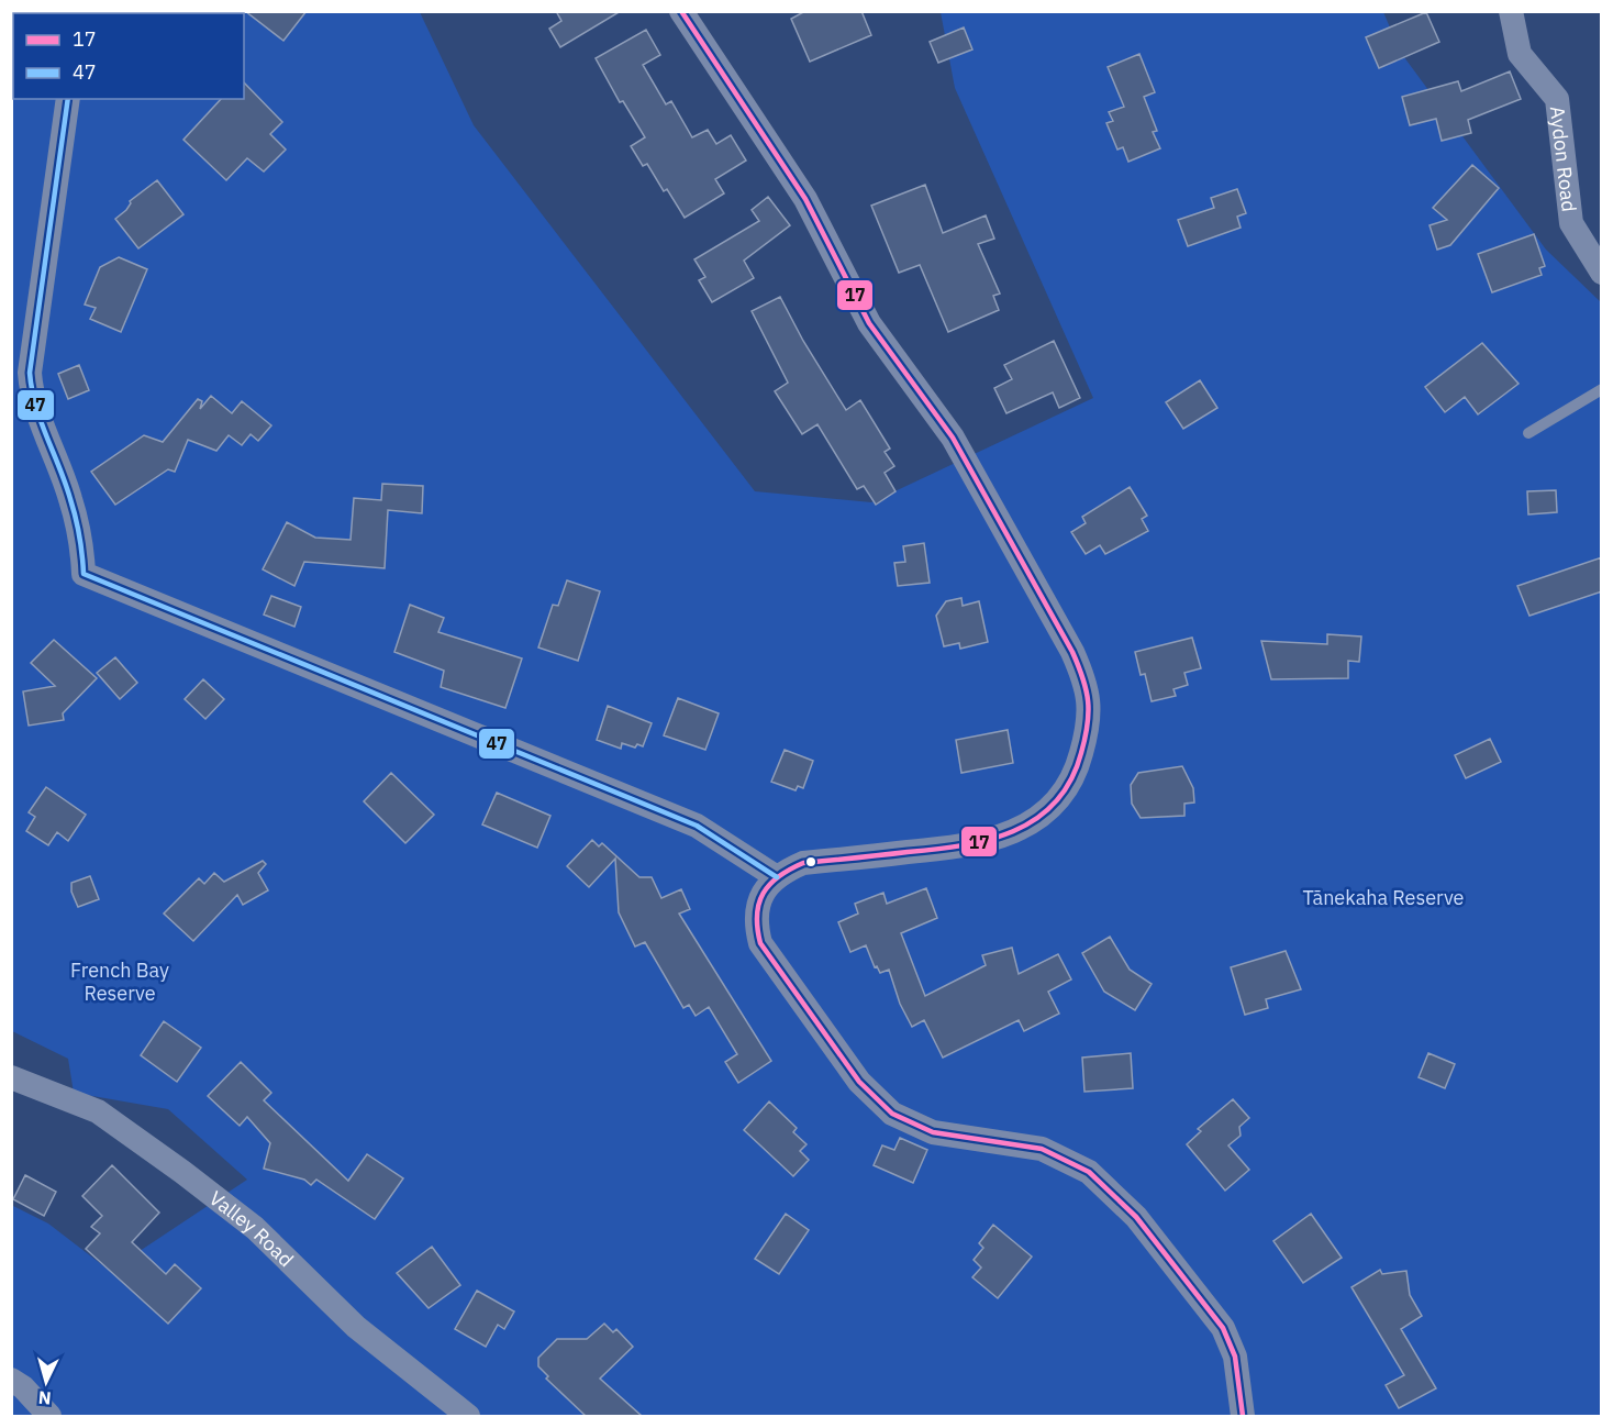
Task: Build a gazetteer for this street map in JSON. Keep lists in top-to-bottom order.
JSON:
{
  "streets": {
    "street": ["Aydon Road", "Valley Road"]
  },
  "parks": ["Tānekaha Reserve", "French Bay Reserve"],
  "lines": ["transit line 17", "transit line 47"],
  "legend": ["17", "47"],
  "north": "bottom"
}
